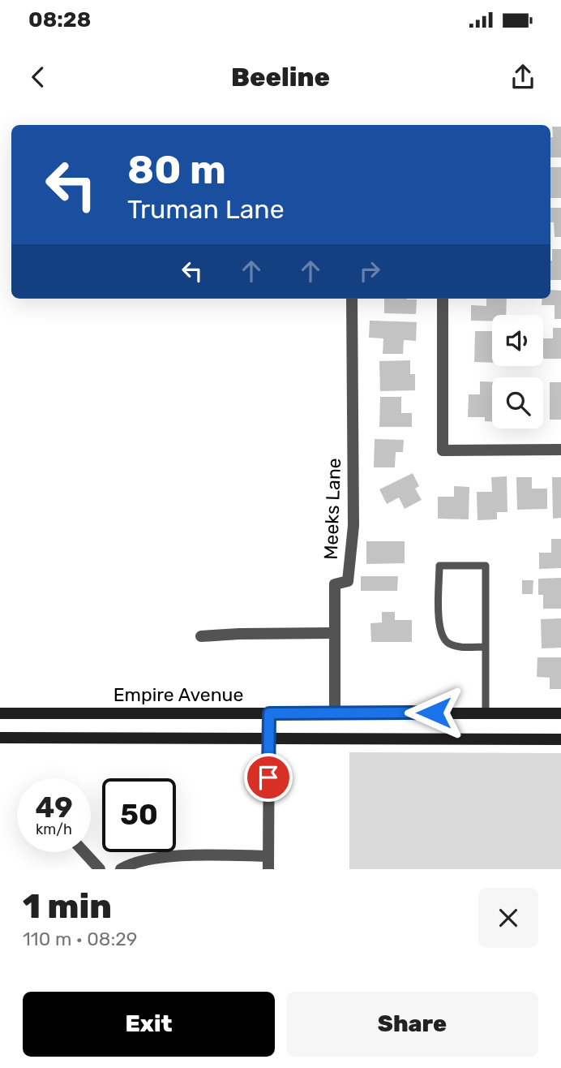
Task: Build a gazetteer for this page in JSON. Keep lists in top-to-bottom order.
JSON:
{
  "streets": {
    "main road": ["Empire Avenue"],
    "street": ["Meeks Lane"]
  },
  "crossings": [
    ["Meeks Lane", "Empire Avenue"]
  ],
  "page": {
    "status": "08:28",
    "header": "Beeline",
    "turn": ["80 m", "Truman Lane"],
    "speed": "49 km/h",
    "limit": "50",
    "heading": ["1 min", "110 m · 08:29"],
    "buttons": ["Exit", "Share"]
  }
}
